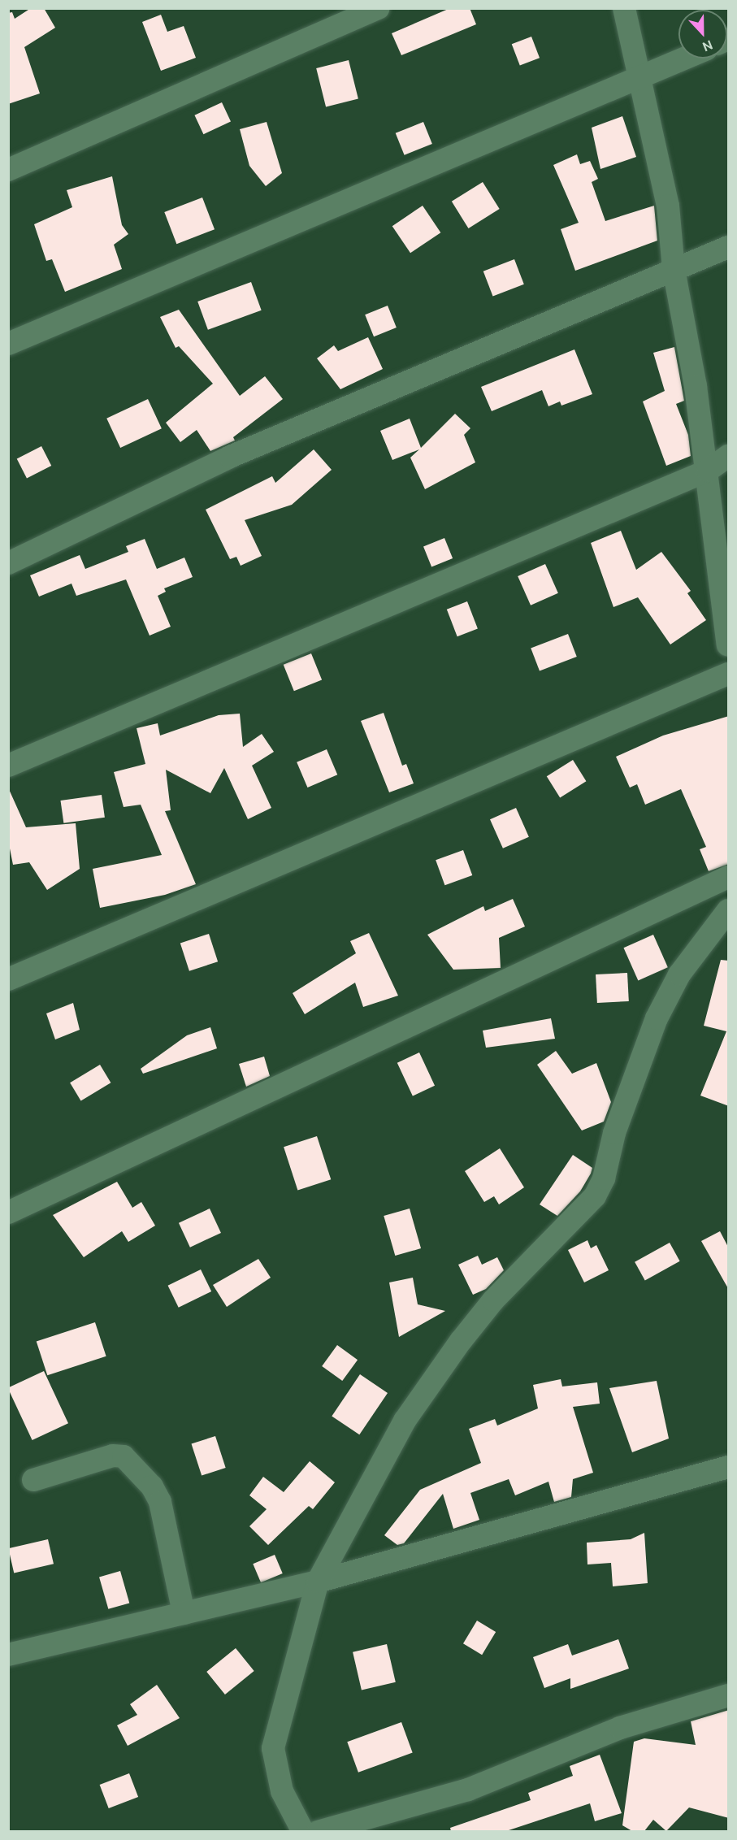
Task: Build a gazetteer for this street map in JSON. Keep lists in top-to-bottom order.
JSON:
{
  "north": "bottom"
}
